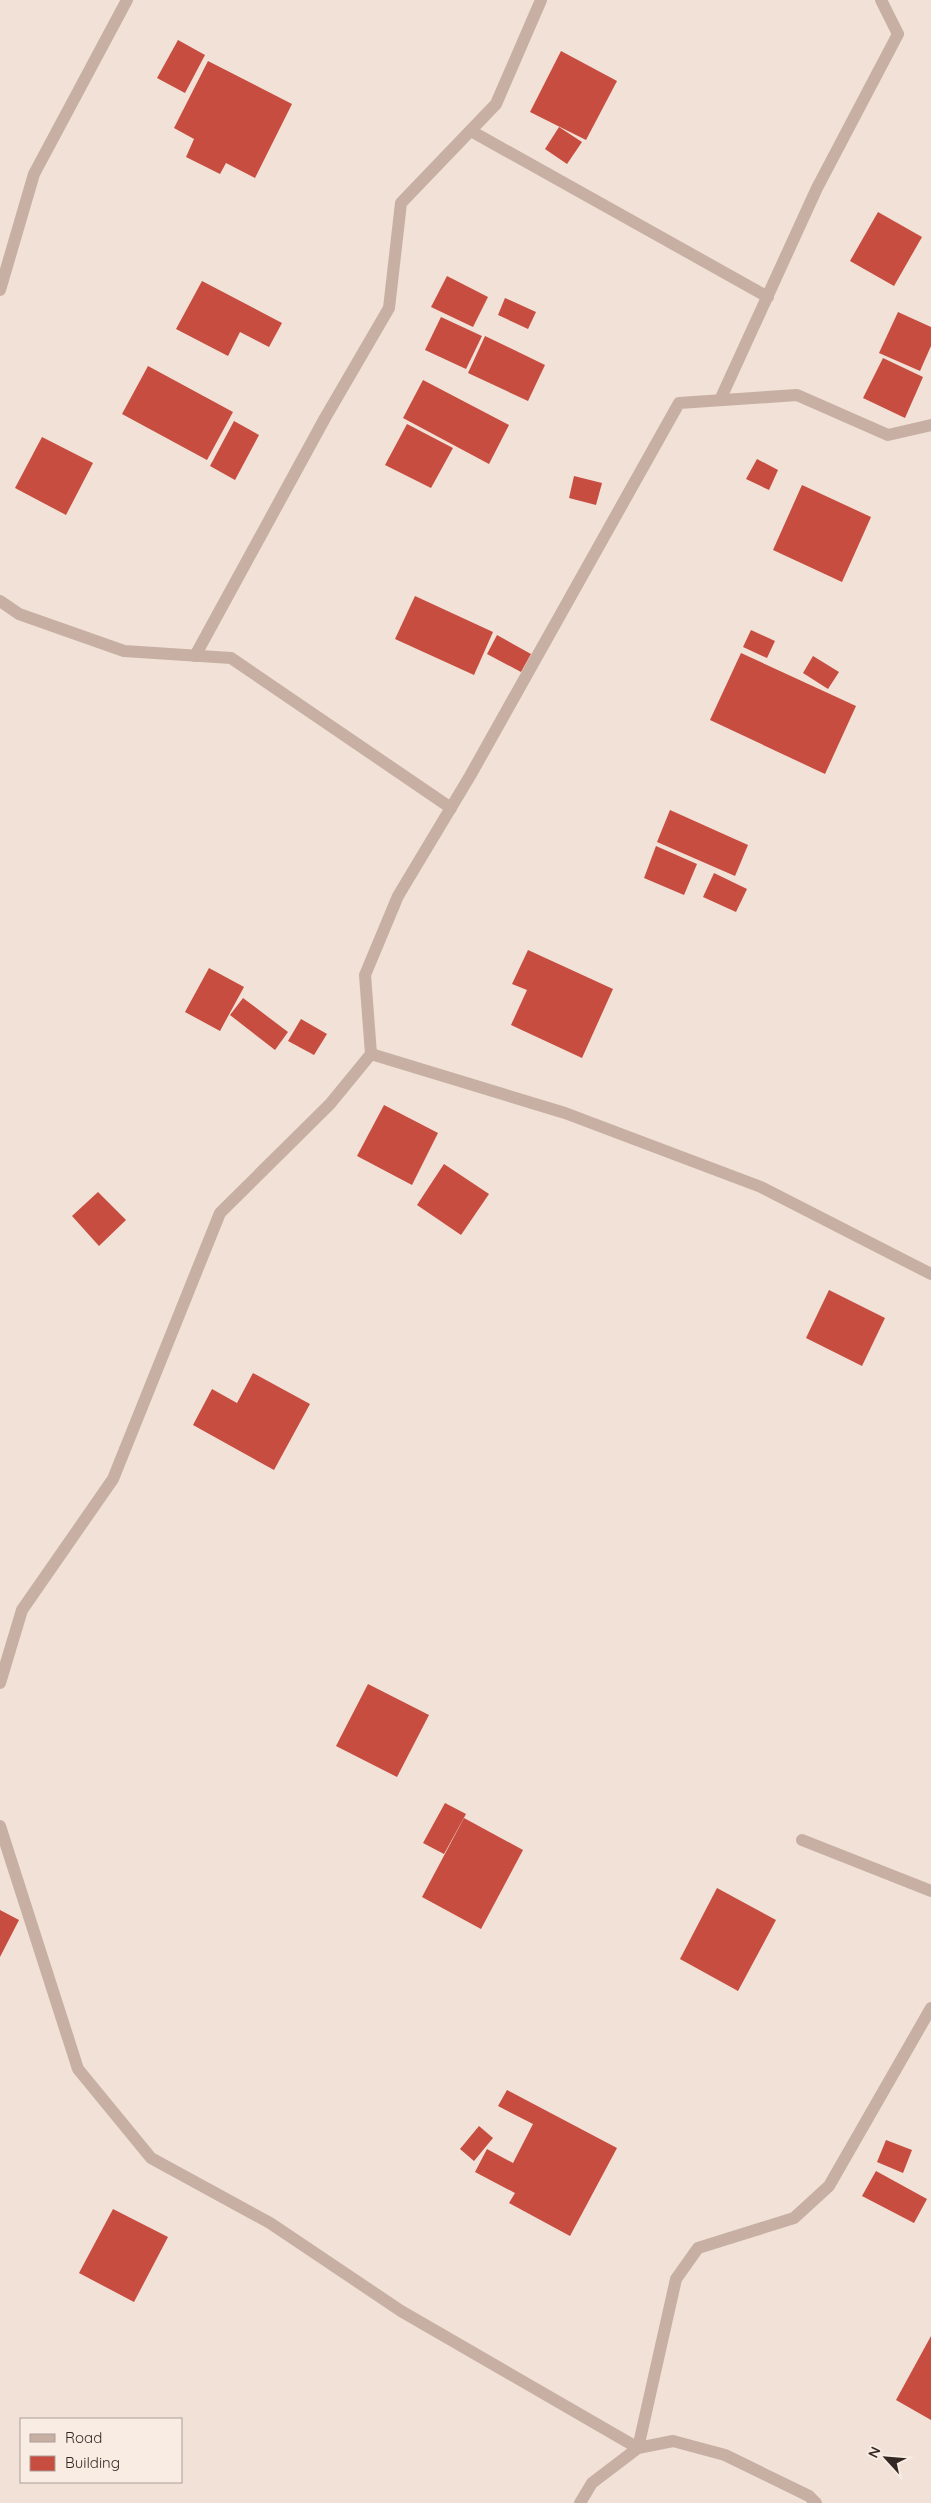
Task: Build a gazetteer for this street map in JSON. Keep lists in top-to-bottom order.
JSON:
{
  "legend": ["Road", "Building"],
  "north": "top left"
}
